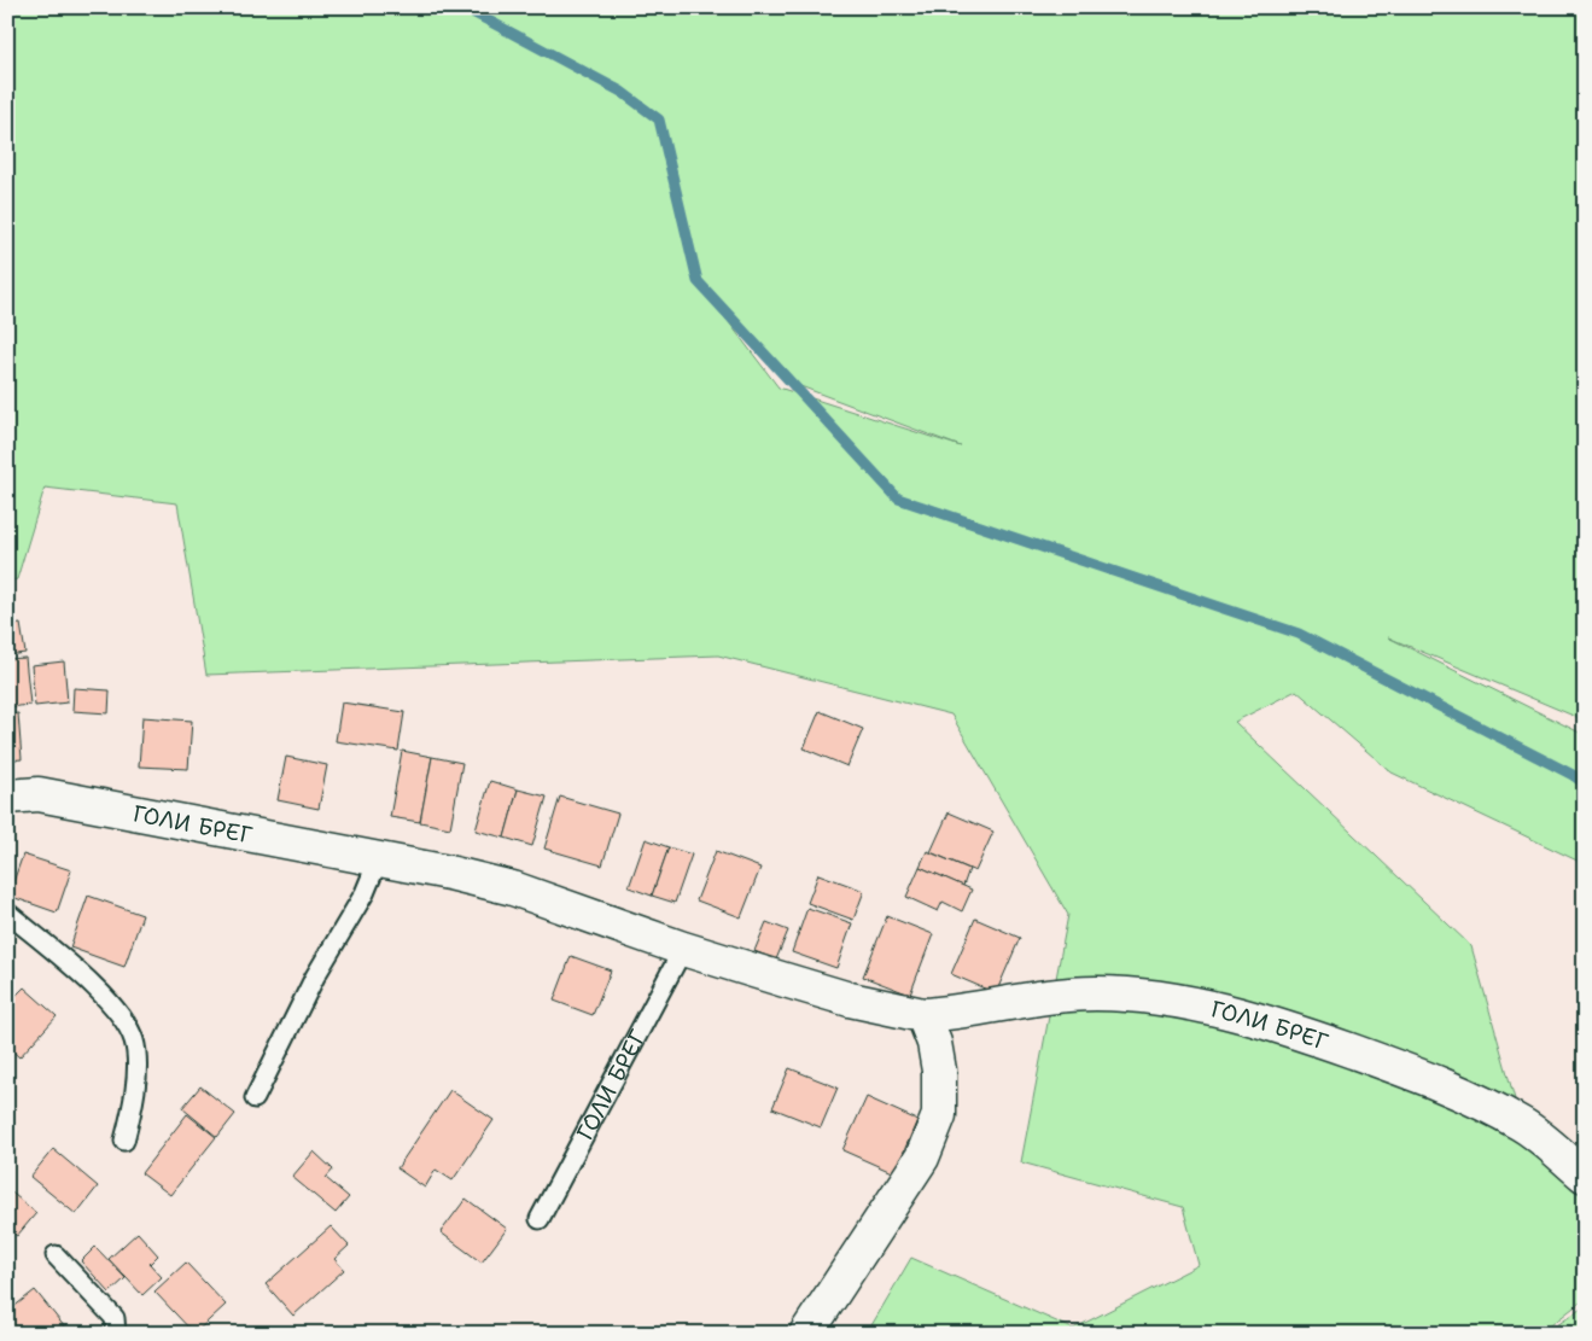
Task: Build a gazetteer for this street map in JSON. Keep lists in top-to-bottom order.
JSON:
{
  "streets": {
    "street": ["ГОЛИ БРЕГ"]
  }
}
